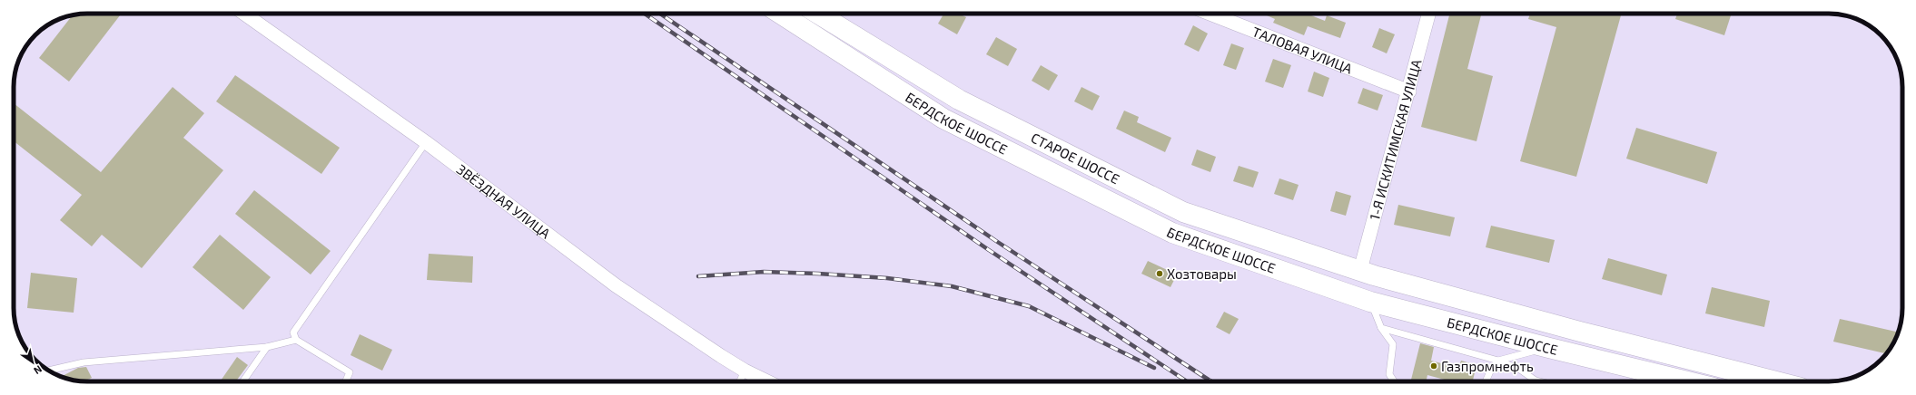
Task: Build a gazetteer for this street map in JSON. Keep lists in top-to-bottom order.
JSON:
{
  "streets": {
    "highway": ["БЕРДСКОЕ ШОССЕ", "СТАРОЕ ШОССЕ"],
    "street": ["ТАЛОВАЯ УЛИЦА", "1-Я ИСКИТИМСКАЯ УЛИЦА", "ЗВЁЗДНАЯ УЛИЦА"]
  },
  "crossings": [
    ["ТАЛОВАЯ УЛИЦА", "1-Я ИСКИТИМСКАЯ УЛИЦА"],
    ["БЕРДСКОЕ ШОССЕ", "1-Я ИСКИТИМСКАЯ УЛИЦА"],
    ["БЕРДСКОЕ ШОССЕ", "СТАРОЕ ШОССЕ"],
    ["1-Я ИСКИТИМСКАЯ УЛИЦА", "СТАРОЕ ШОССЕ"]
  ],
  "places": ["Хозтовары", "Газпромнефть"],
  "north": "bottom right"
}
